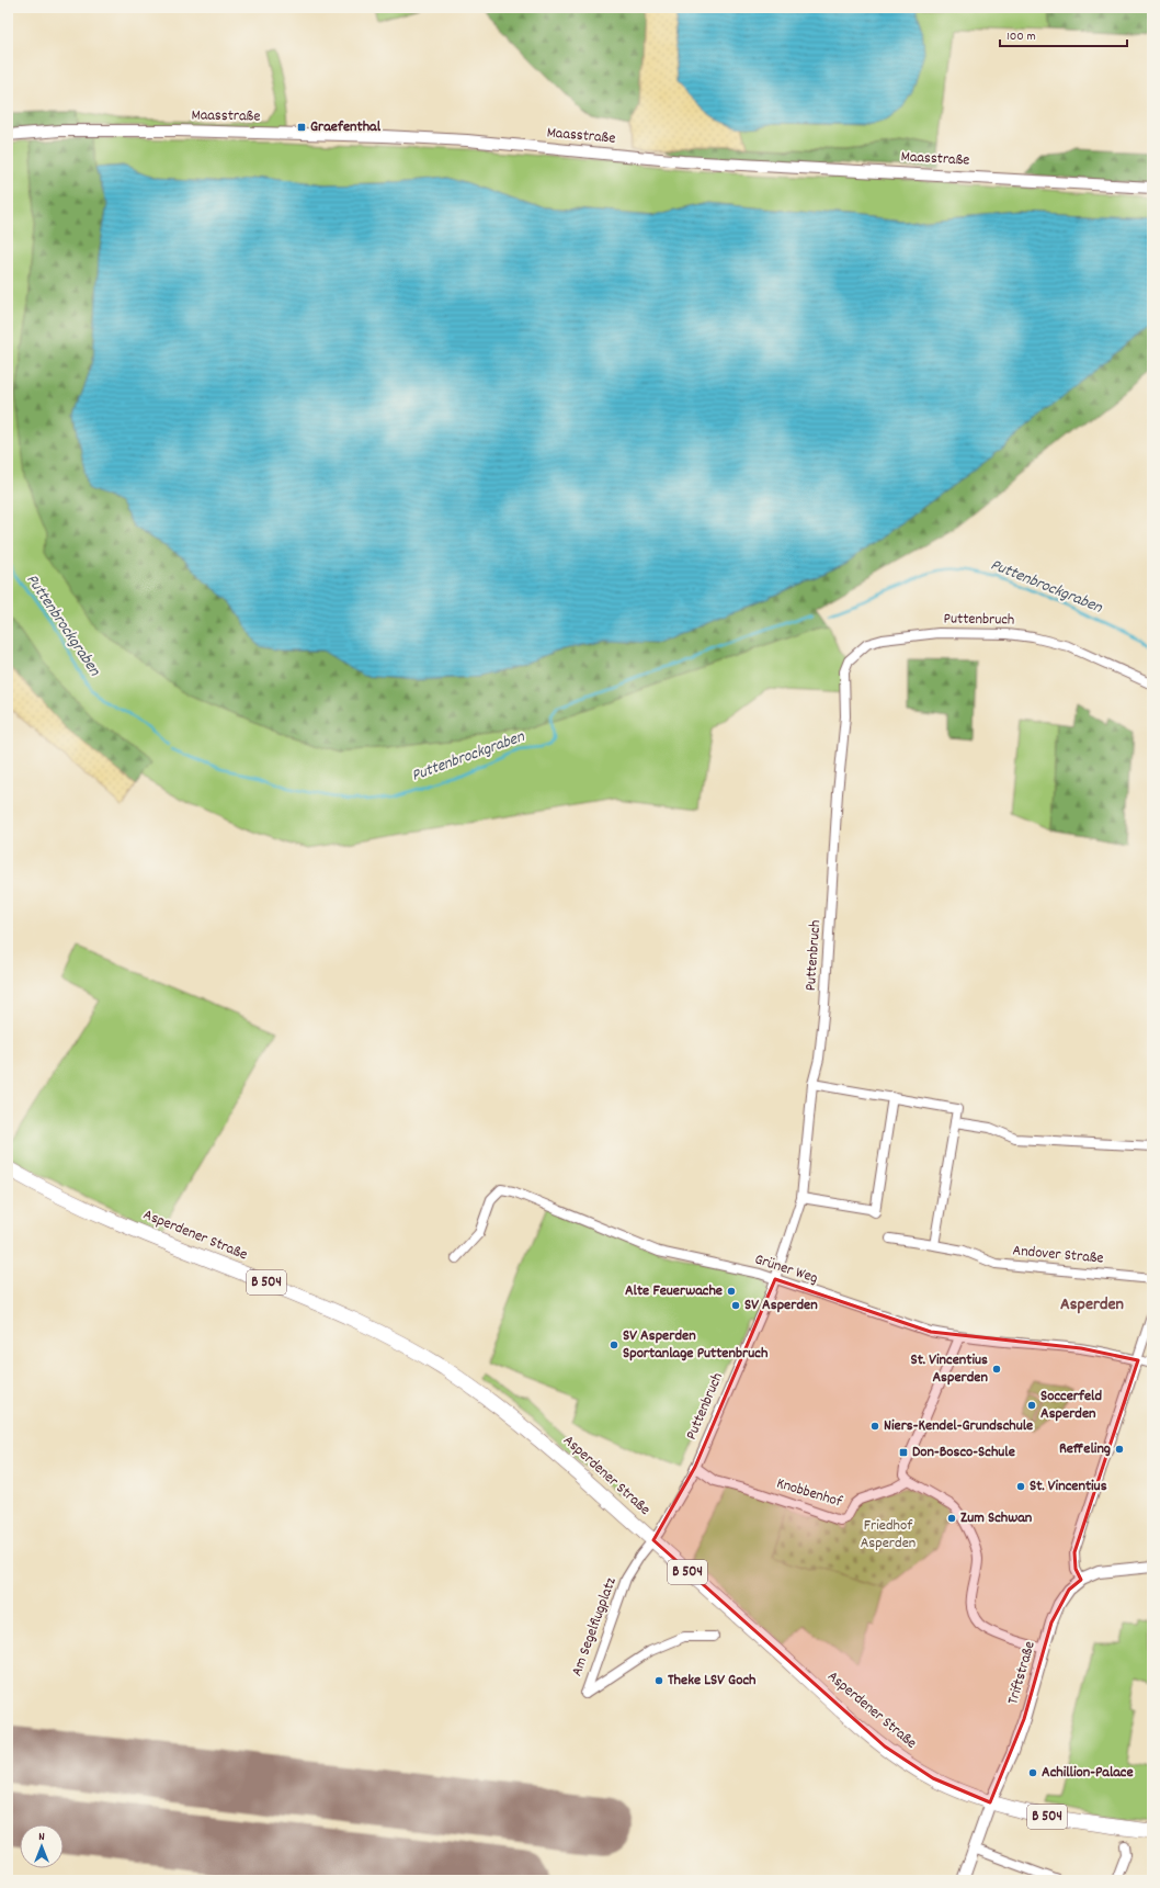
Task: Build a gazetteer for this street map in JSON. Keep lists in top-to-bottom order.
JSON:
{
  "streets": {
    "main road": ["Asperdener Straße", "B 504"],
    "street": [
      "Maasstraße",
      "Puttenbruch",
      "Andover Straße",
      "Grüner Weg",
      "Knobbenhof",
      "Am Segelflugplatz",
      "Triftstraße"
    ]
  },
  "crossings": [
    ["Puttenbruch", "Asperdener Straße"],
    ["Puttenbruch", "Grüner Weg"],
    ["Puttenbruch", "Knobbenhof"],
    ["Puttenbruch", "Am Segelflugplatz"],
    ["Asperdener Straße", "Am Segelflugplatz"],
    ["Asperdener Straße", "Triftstraße"]
  ],
  "districts": ["Asperden"],
  "water": ["Puttenbrockgraben"],
  "parks": ["Friedhof Asperden"],
  "places": {
    "transit": ["Graefenthal", "Don-Bosco-Schule"],
    "other": [
      "Alte Feuerwache",
      "SV Asperden",
      "SV Asperden Sportanlage Puttenbruch",
      "St. Vincentius Asperden",
      "Soccerfeld Asperden",
      "Niers-Kendel-Grundschule",
      "Reffeling",
      "St. Vincentius",
      "Zum Schwan",
      "Theke LSV Goch",
      "Achillion-Palace"
    ]
  },
  "scale_bar": "100 m",
  "north": "top"
}
